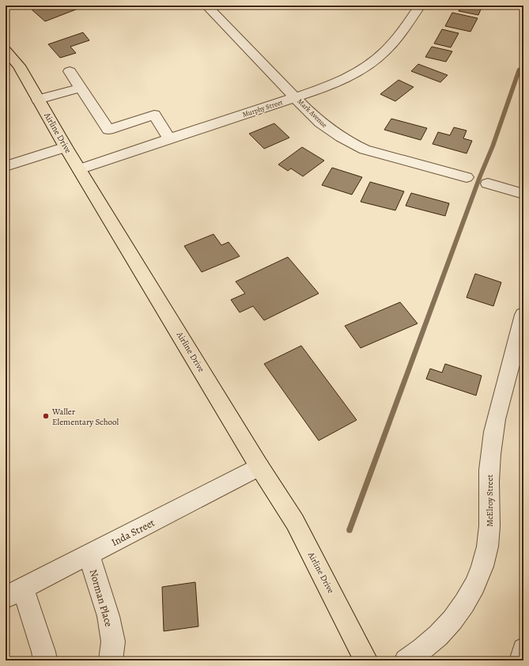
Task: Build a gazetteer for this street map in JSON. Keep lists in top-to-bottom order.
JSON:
{
  "streets": {
    "main road": ["Airline Drive"],
    "street": [
      "Murphy Street",
      "Mark Avenue",
      "McElroy Street",
      "Inda Street",
      "Norman Place"
    ]
  },
  "crossings": [
    ["Murphy Street", "Mark Avenue"],
    ["Murphy Street", "Airline Drive"],
    ["Airline Drive", "Inda Street"],
    ["Inda Street", "Norman Place"]
  ],
  "places": ["Waller Elementary School"]
}
